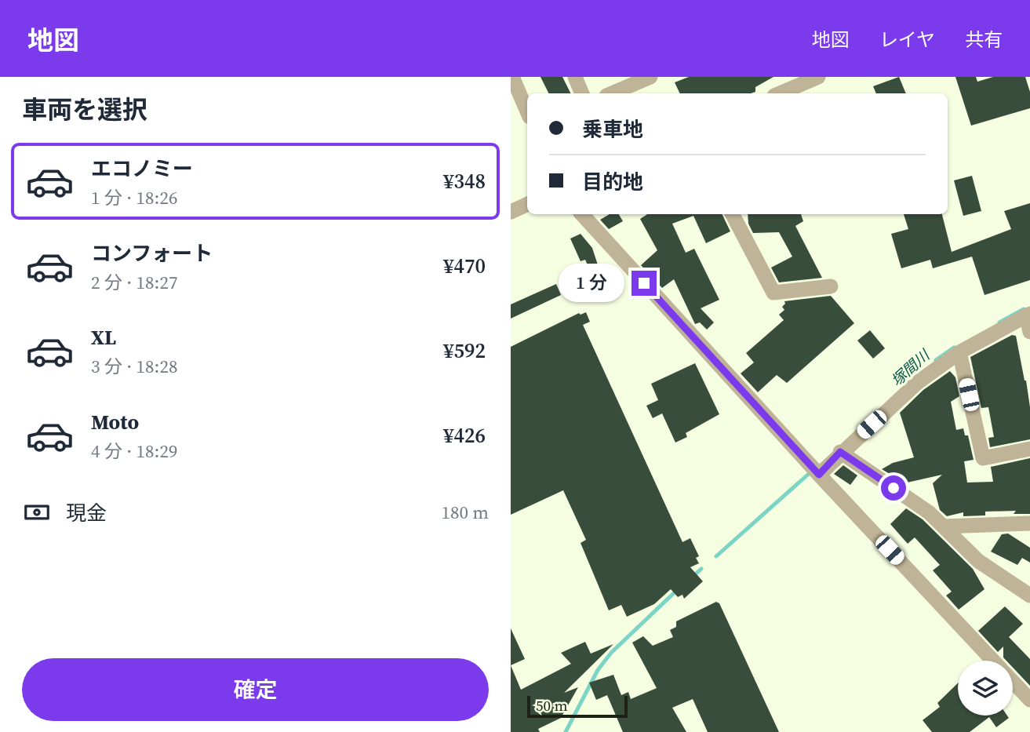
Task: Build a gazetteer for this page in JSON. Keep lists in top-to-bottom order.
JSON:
{
  "water": ["塚間川"],
  "scale_bar": "50 m",
  "page": {
    "header": "地図",
    "nav": ["地図", "レイヤ", "共有"],
    "heading": "車両を選択",
    "banner": ["乗車地", "目的地"],
    "list": [
      {
        "name": "エコノミー",
        "note": "1 分 · 18:26",
        "value": "¥348"
      },
      {
        "name": "コンフォート",
        "note": "2 分 · 18:27",
        "value": "¥470"
      },
      {
        "name": "XL",
        "note": "3 分 · 18:28",
        "value": "¥592"
      },
      {
        "name": "Moto",
        "note": "4 分 · 18:29",
        "value": "¥426"
      }
    ],
    "bubble": "1 分",
    "pay": ["現金", "180 m"],
    "buttons": "確定",
    "scale": "50 m"
  }
}
